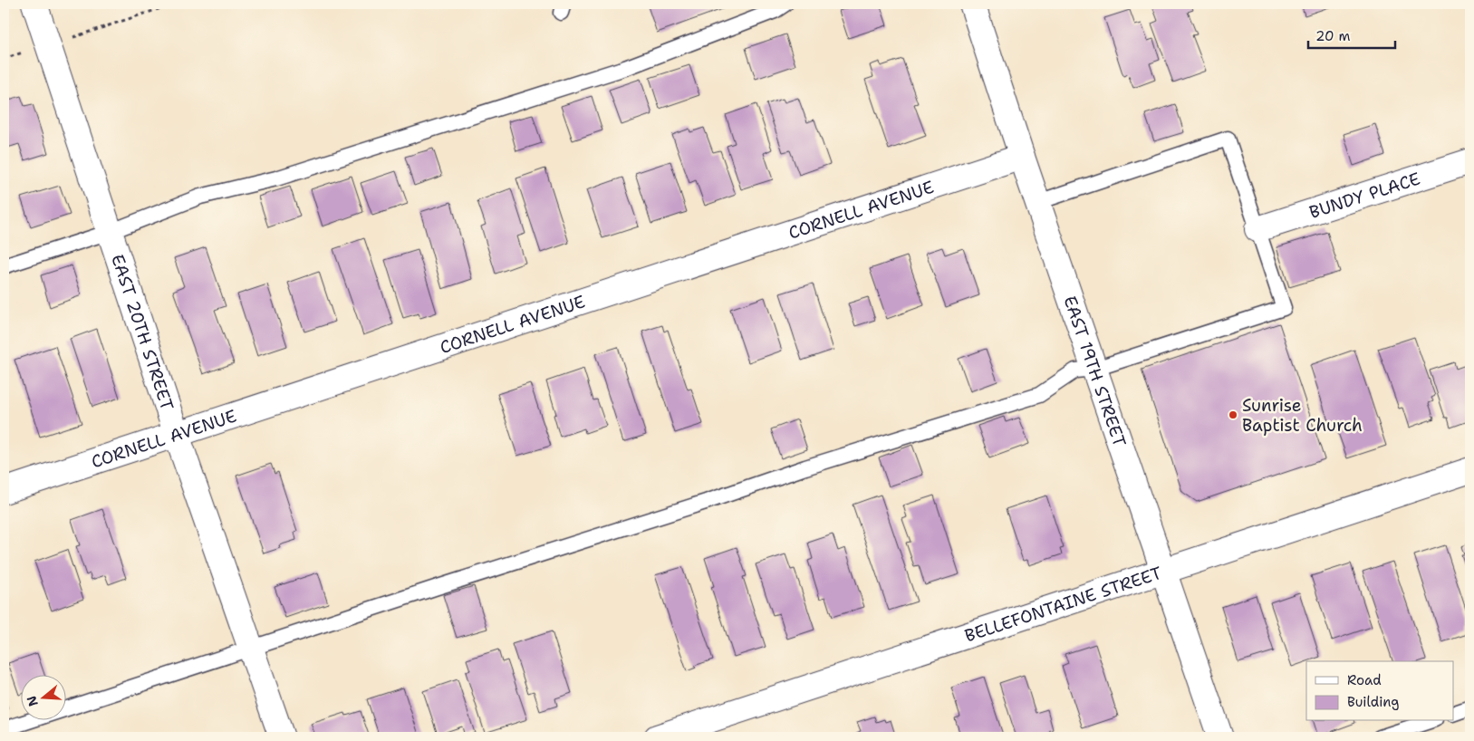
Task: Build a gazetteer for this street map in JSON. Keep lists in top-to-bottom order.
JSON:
{
  "streets": {
    "street": [
      "BUNDY PLACE",
      "CORNELL AVENUE",
      "EAST 20TH STREET",
      "EAST 19TH STREET",
      "BELLEFONTAINE STREET"
    ]
  },
  "crossings": [
    ["CORNELL AVENUE", "EAST 20TH STREET"],
    ["CORNELL AVENUE", "EAST 19TH STREET"],
    ["EAST 19TH STREET", "BELLEFONTAINE STREET"]
  ],
  "places": ["Sunrise Baptist Church"],
  "legend": ["Road", "Building"],
  "scale_bar": "20 m",
  "north": "left"
}
